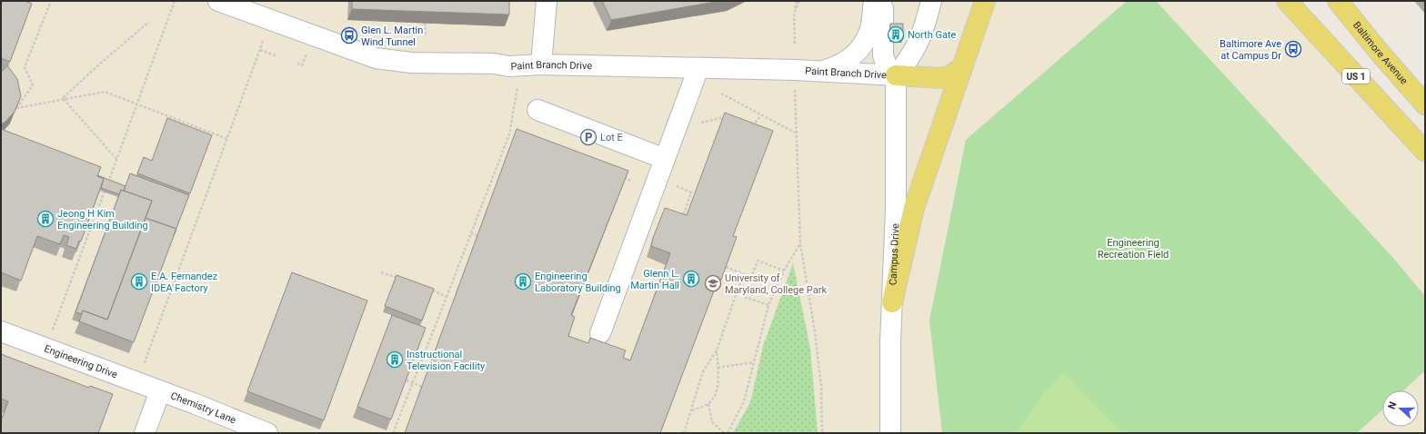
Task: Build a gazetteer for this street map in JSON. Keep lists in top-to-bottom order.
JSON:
{
  "streets": {
    "main road": ["Baltimore Avenue", "US 1"],
    "street": [
      "Paint Branch Drive",
      "Campus Drive",
      "Engineering Drive",
      "Chemistry Lane"
    ]
  },
  "crossings": [
    ["Paint Branch Drive", "Campus Drive"],
    ["Engineering Drive", "Chemistry Lane"]
  ],
  "parks": ["Engineering Recreation Field"],
  "places": {
    "building": [
      "North Gate",
      "Jeong H Kim Engineering Building",
      "Glenn L. Martin Hall",
      "E.A. Fernandez IDEA Factory",
      "Engineering Laboratory Building",
      "Instructional Television Facility"
    ],
    "bus stop": ["Glen L. Martin Wind Tunnel", "Baltimore Ave at Campus Dr"],
    "parking": ["Lot E"],
    "school or university": ["University of Maryland, College Park"]
  },
  "north": "left"
}
